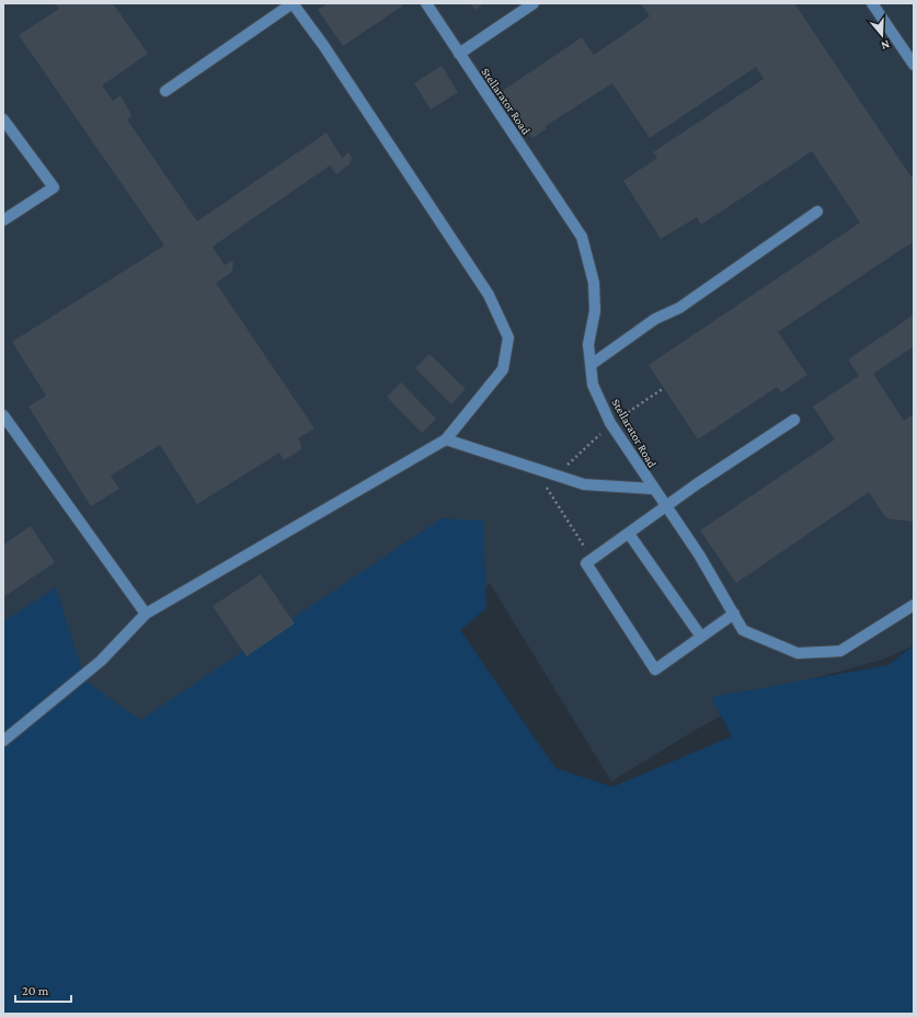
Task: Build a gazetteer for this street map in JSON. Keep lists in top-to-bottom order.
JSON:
{
  "streets": {
    "lane": ["Stellarator Road"]
  },
  "scale_bar": "20 m",
  "north": "bottom"
}
